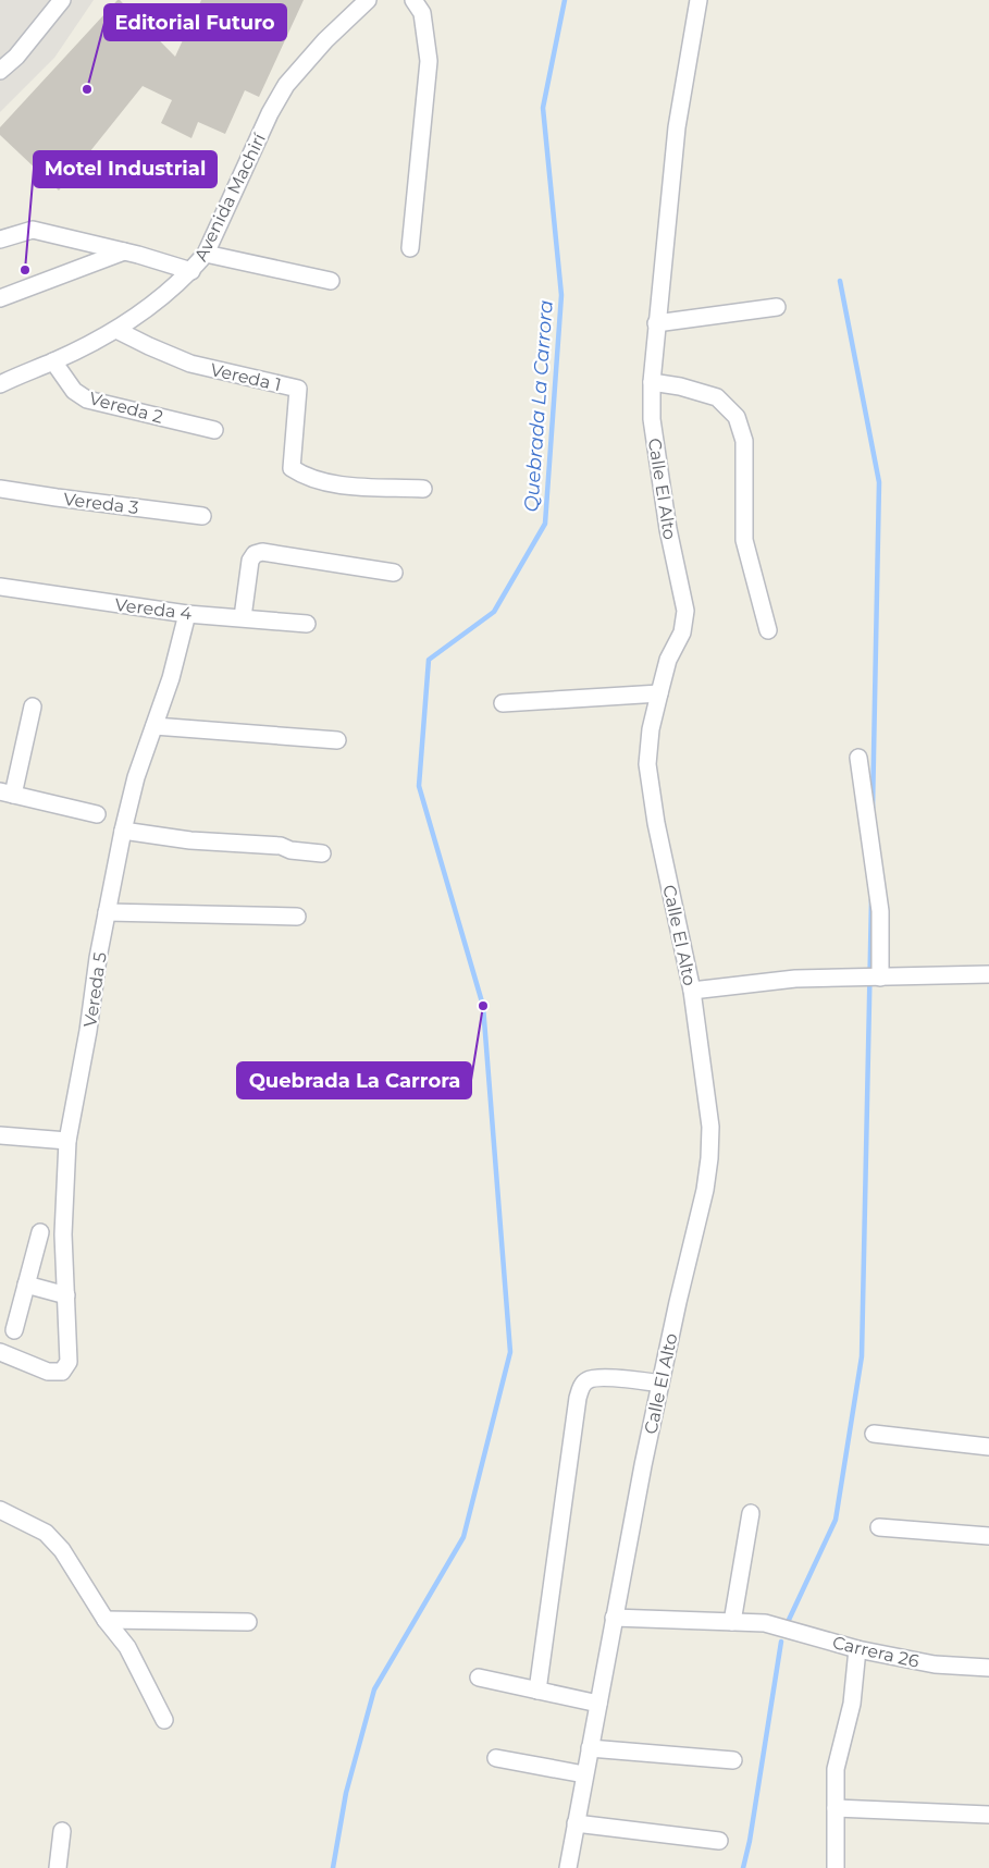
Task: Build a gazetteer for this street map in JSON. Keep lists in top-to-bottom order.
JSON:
{
  "streets": {
    "street": [
      "Avenida Machirí",
      "Vereda 1",
      "Vereda 2",
      "Calle El Alto",
      "Vereda 3",
      "Vereda 4",
      "Vereda 5",
      "Carrera 26"
    ]
  },
  "crossings": [
    ["Avenida Machirí", "Vereda 1"],
    ["Avenida Machirí", "Vereda 2"],
    ["Calle El Alto", "Carrera 26"],
    ["Vereda 4", "Vereda 5"]
  ],
  "water": ["Quebrada La Carrora"],
  "places": ["Editorial Futuro", "Motel Industrial", "Quebrada La Carrora"]
}
